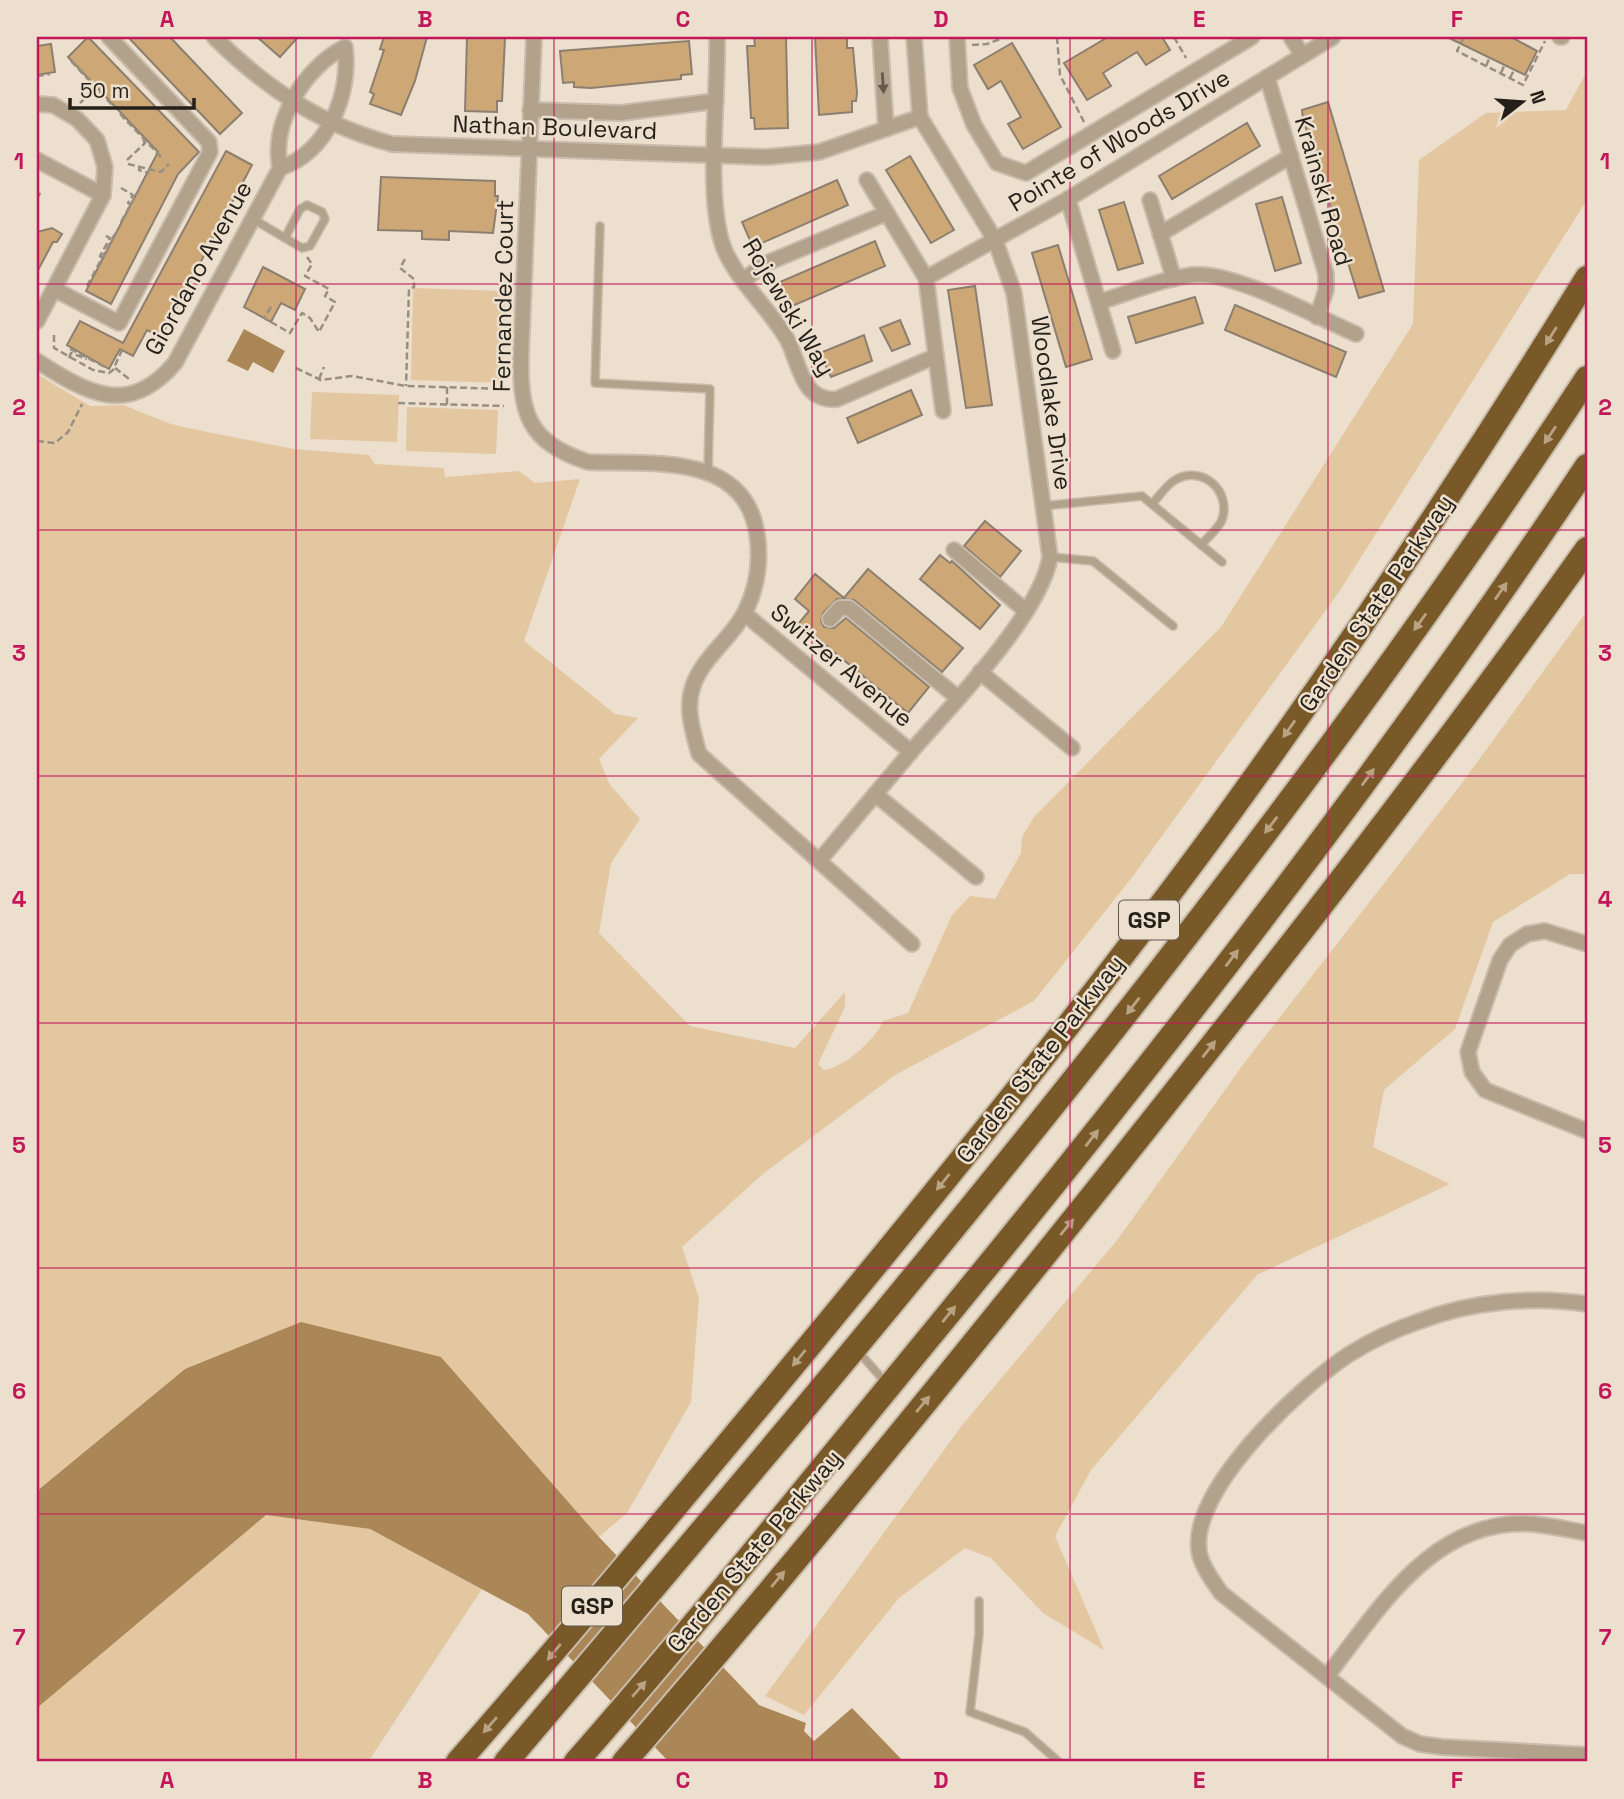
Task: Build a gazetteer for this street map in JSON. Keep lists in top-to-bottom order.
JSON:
{
  "streets": {
    "highway": ["Garden State Parkway", "GSP"],
    "street": [
      "Nathan Boulevard",
      "Pointe of Woods Drive",
      "Krainski Road",
      "Giordano Avenue",
      "Fernandez Court",
      "Rojewski Way",
      "Woodlake Drive",
      "Switzer Avenue"
    ]
  },
  "crossings": [
    ["Nathan Boulevard", "Giordano Avenue"],
    ["Nathan Boulevard", "Fernandez Court"],
    ["Nathan Boulevard", "Rojewski Way"],
    ["Nathan Boulevard", "Woodlake Drive"],
    ["Pointe of Woods Drive", "Krainski Road"],
    ["Pointe of Woods Drive", "Woodlake Drive"],
    ["Fernandez Court", "Woodlake Drive"],
    ["Fernandez Court", "Switzer Avenue"],
    ["Woodlake Drive", "Switzer Avenue"]
  ],
  "scale_bar": "50 m",
  "north": "right",
  "grid": {
    "columns": [
      "A",
      "B",
      "C",
      "D",
      "E",
      "F"
    ],
    "rows": [
      "1",
      "2",
      "3",
      "4",
      "5",
      "6",
      "7"
    ]
  }
}
